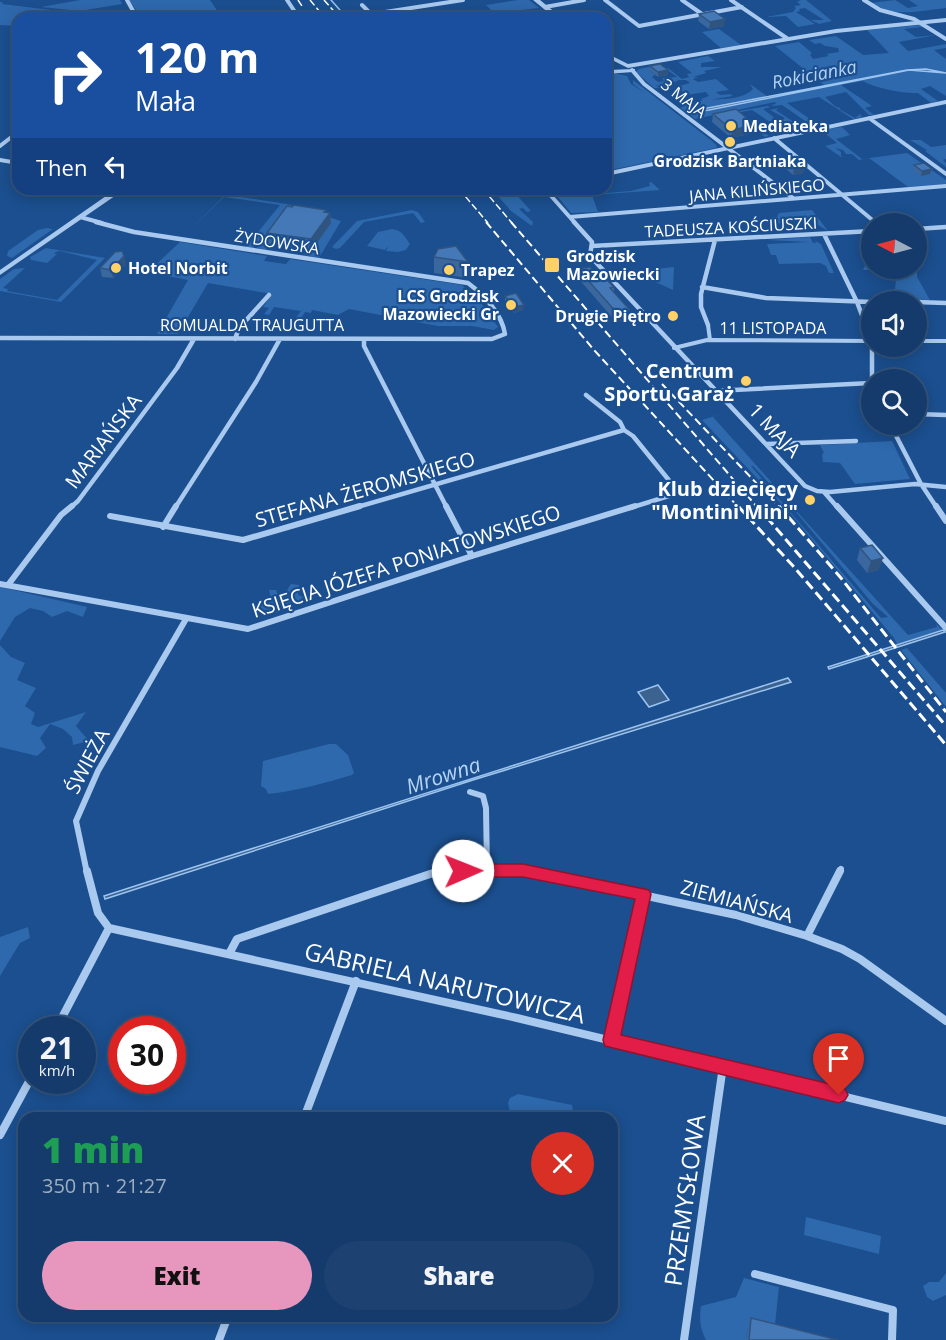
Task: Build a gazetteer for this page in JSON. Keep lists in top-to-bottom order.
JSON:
{
  "streets": {
    "street": [
      "3 MAJA",
      "JANA KILIŃSKIEGO",
      "TADEUSZA KOŚCIUSZKI",
      "ŻYDOWSKA",
      "ROMUALDA TRAUGUTTA",
      "11 LISTOPADA",
      "1 MAJA",
      "MARIAŃSKA",
      "STEFANA ŻEROMSKIEGO",
      "KSIĘCIA JÓZEFA PONIATOWSKIEGO",
      "ŚWIEŻA",
      "ZIEMIAŃSKA",
      "GABRIELA NARUTOWICZA",
      "PRZEMYSŁOWA"
    ]
  },
  "crossings": [
    ["3 MAJA", "JANA KILIŃSKIEGO"],
    ["JANA KILIŃSKIEGO", "1 MAJA"],
    ["TADEUSZA KOŚCIUSZKI", "1 MAJA"],
    ["ŻYDOWSKA", "ROMUALDA TRAUGUTTA"],
    ["ROMUALDA TRAUGUTTA", "MARIAŃSKA"],
    ["11 LISTOPADA", "1 MAJA"],
    ["MARIAŃSKA", "KSIĘCIA JÓZEFA PONIATOWSKIEGO"],
    ["STEFANA ŻEROMSKIEGO", "KSIĘCIA JÓZEFA PONIATOWSKIEGO"],
    ["KSIĘCIA JÓZEFA PONIATOWSKIEGO", "ŚWIEŻA"],
    ["ŚWIEŻA", "GABRIELA NARUTOWICZA"],
    ["ZIEMIAŃSKA", "GABRIELA NARUTOWICZA"],
    ["GABRIELA NARUTOWICZA", "PRZEMYSŁOWA"]
  ],
  "water": ["Rokicianka", "Mrowna"],
  "places": {
    "other": [
      "Mediateka",
      "Grodzisk Bartniaka",
      "Hotel Norbit",
      "Trapez",
      "LCS Grodzisk Mazowiecki Gr",
      "Drugie Piętro",
      "Centrum Sportu Garaż",
      "Klub dziecięcy \"Montini Mini\""
    ],
    "transit": ["Grodzisk Mazowiecki"]
  },
  "north": "left",
  "page": {
    "turn": ["120 m", "Mała"],
    "then": "Then",
    "speed": "21 km/h",
    "limit": "30",
    "heading": ["1 min", "350 m · 21:27"],
    "buttons": ["Exit", "Share"]
  }
}
